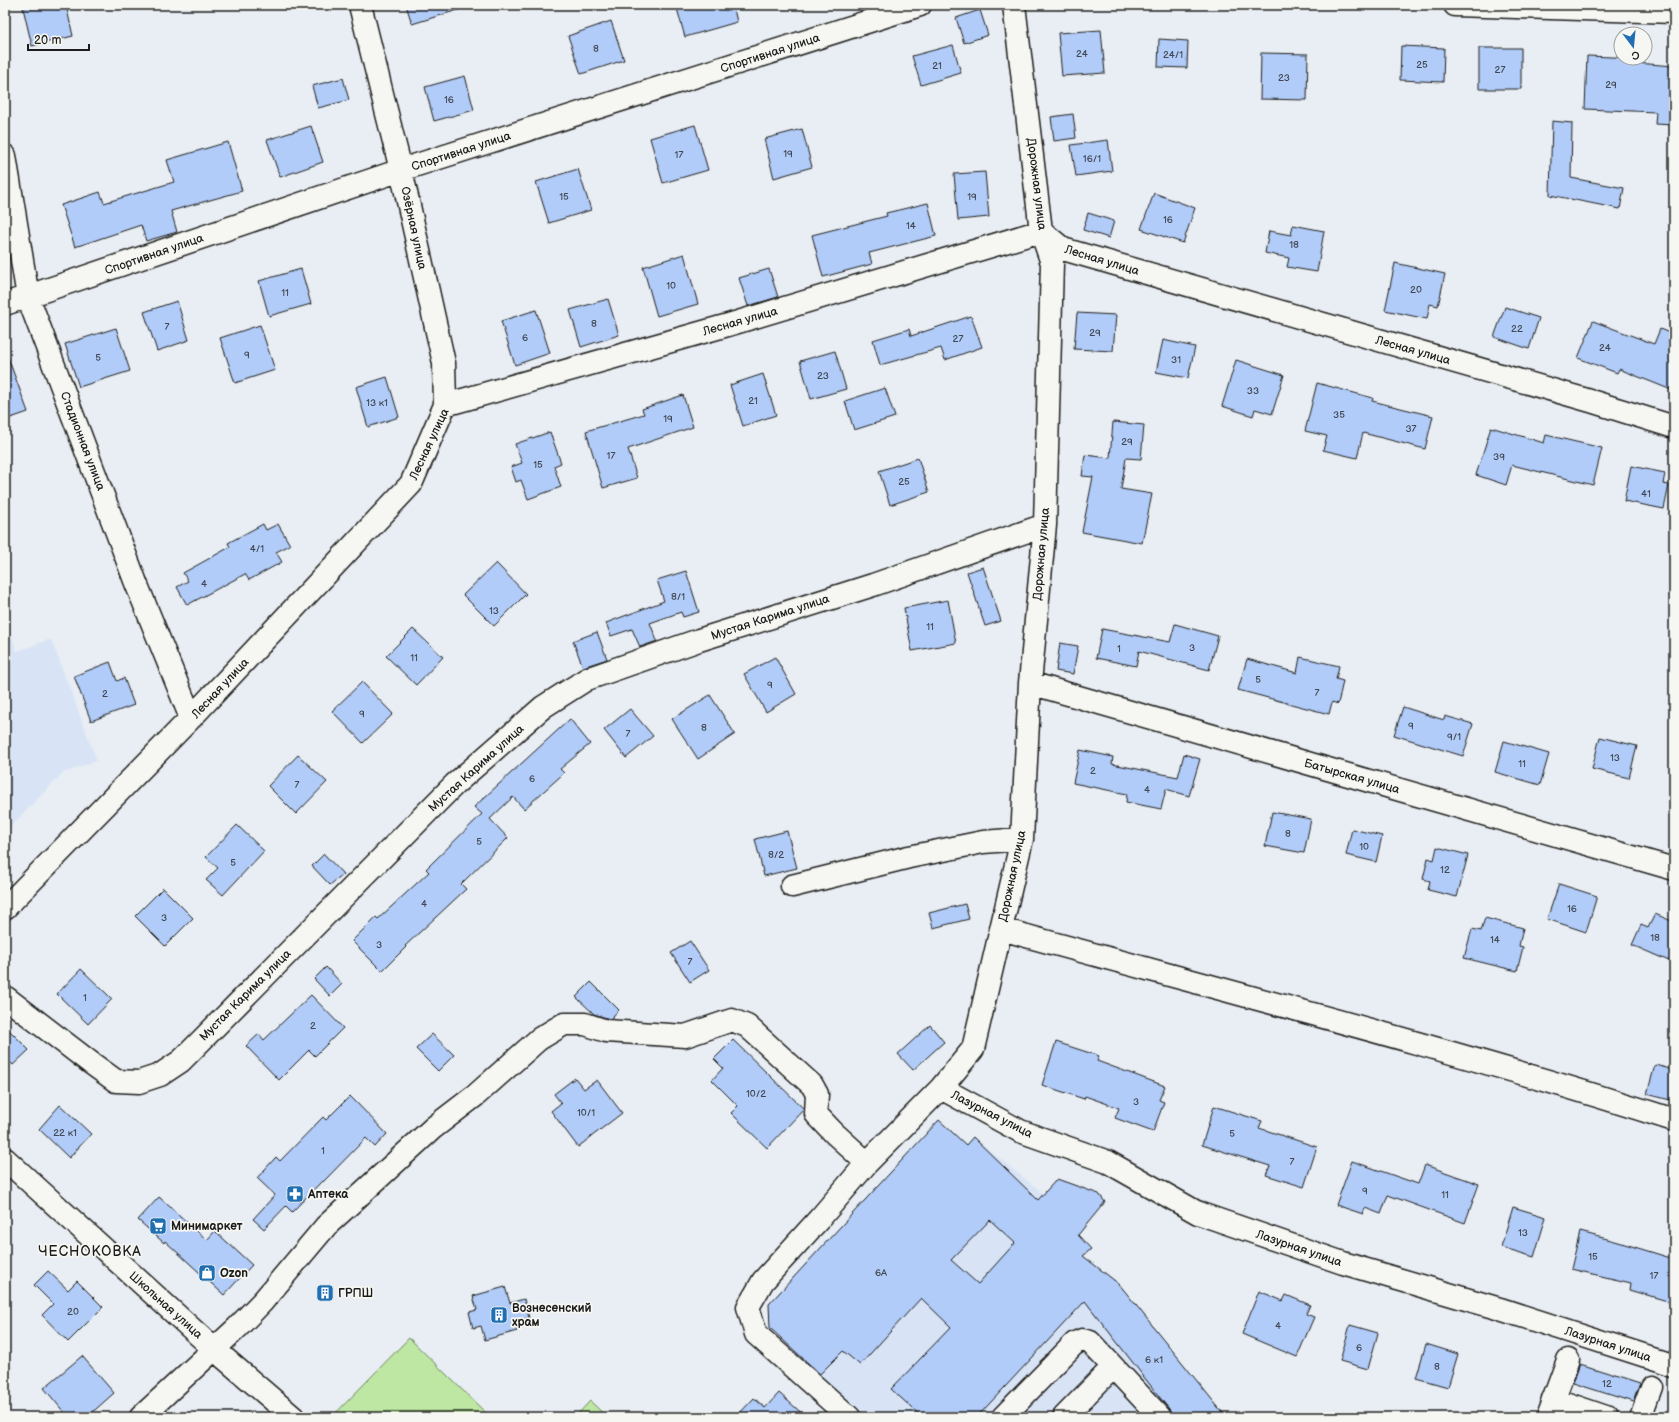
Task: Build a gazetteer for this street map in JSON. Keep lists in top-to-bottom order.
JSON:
{
  "streets": {
    "street": [
      "Спортивная улица",
      "Дорожная улица",
      "Озёрная улица",
      "Лесная улица",
      "Стадионная улица",
      "Мустая Карима улица",
      "Батырская улица",
      "Лазурная улица",
      "Школьная улица"
    ]
  },
  "crossings": [
    ["Спортивная улица", "Озёрная улица"],
    ["Спортивная улица", "Стадионная улица"],
    ["Дорожная улица", "Лесная улица"],
    ["Дорожная улица", "Мустая Карима улица"],
    ["Дорожная улица", "Батырская улица"],
    ["Дорожная улица", "Лазурная улица"],
    ["Озёрная улица", "Лесная улица"],
    ["Лесная улица", "Стадионная улица"]
  ],
  "districts": ["ЧЕСНОКОВКА"],
  "places": {
    "pharmacy": ["Аптека"],
    "supermarket": ["Минимаркет"],
    "shop": ["Ozon"],
    "building": ["ГРПШ", "Вознесенский храм"]
  },
  "house_numbers": [
    "8",
    "24",
    "24/1",
    "25",
    "21",
    "27",
    "23",
    "29",
    "16",
    "19",
    "17",
    "16/1",
    "15",
    "19",
    "16",
    "14",
    "18",
    "10",
    "20",
    "11",
    "8",
    "7",
    "22",
    "29",
    "6",
    "27",
    "24",
    "9",
    "5",
    "31",
    "23",
    "33",
    "21",
    "13 к1",
    "35",
    "19",
    "37",
    "29",
    "17",
    "39",
    "15",
    "25",
    "41",
    "4/1",
    "4",
    "8/1",
    "13",
    "11",
    "3",
    "1",
    "11",
    "5",
    "9",
    "7",
    "2",
    "9",
    "9",
    "8",
    "7",
    "9/1",
    "13",
    "11",
    "2",
    "6",
    "7",
    "4",
    "8",
    "5",
    "10",
    "8/2",
    "5",
    "12",
    "4",
    "16",
    "3",
    "18",
    "14",
    "3",
    "7",
    "1",
    "2",
    "10/2",
    "3",
    "10/1",
    "22 к1",
    "5",
    "1",
    "7",
    "9",
    "11",
    "13",
    "15",
    "6А",
    "17",
    "20",
    "4",
    "6",
    "6 к1",
    "8",
    "12"
  ],
  "scale_bar": "20 m",
  "north": "bottom"
}
